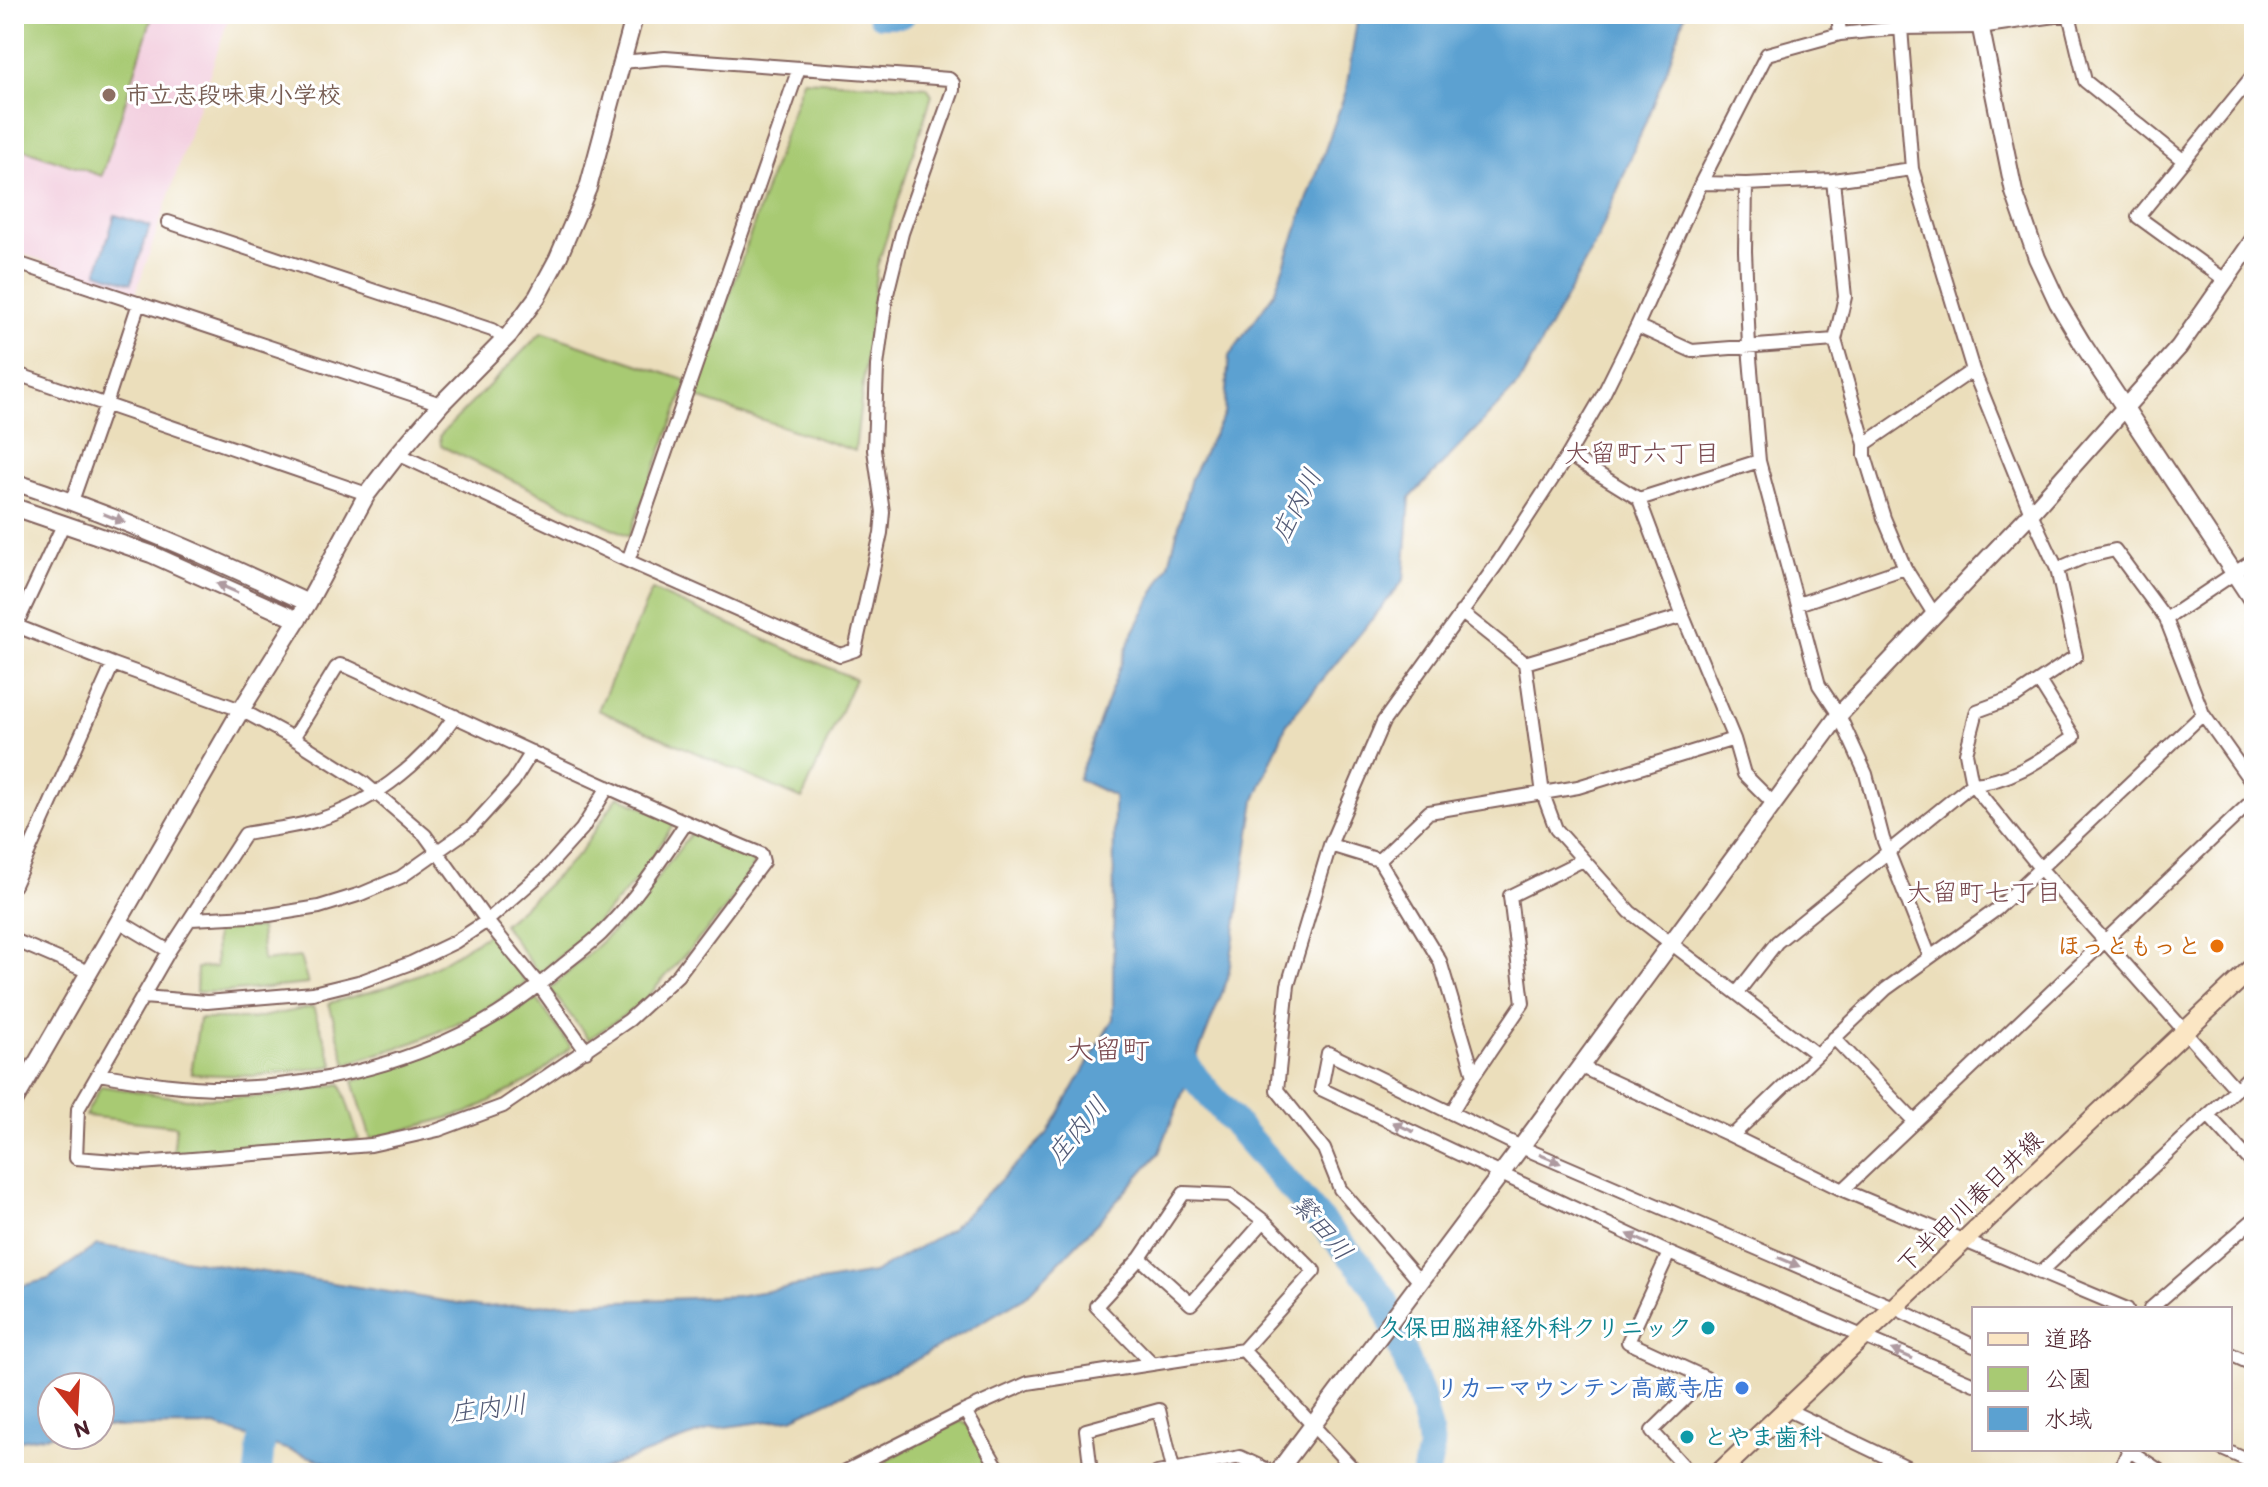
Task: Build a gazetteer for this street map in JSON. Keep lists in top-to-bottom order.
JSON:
{
  "streets": {
    "main road": ["下半田川春日井線"]
  },
  "districts": ["大留町六丁目", "大留町七丁目", "大留町"],
  "water": ["庄内川", "繁田川"],
  "places": [
    "市立志段味東小学校",
    "ほっともっと",
    "久保田脳神経外科クリニック",
    "リカーマウンテン高蔵寺店",
    "とやま歯科"
  ],
  "legend": ["道路", "公園", "水域"],
  "north": "bottom"
}
